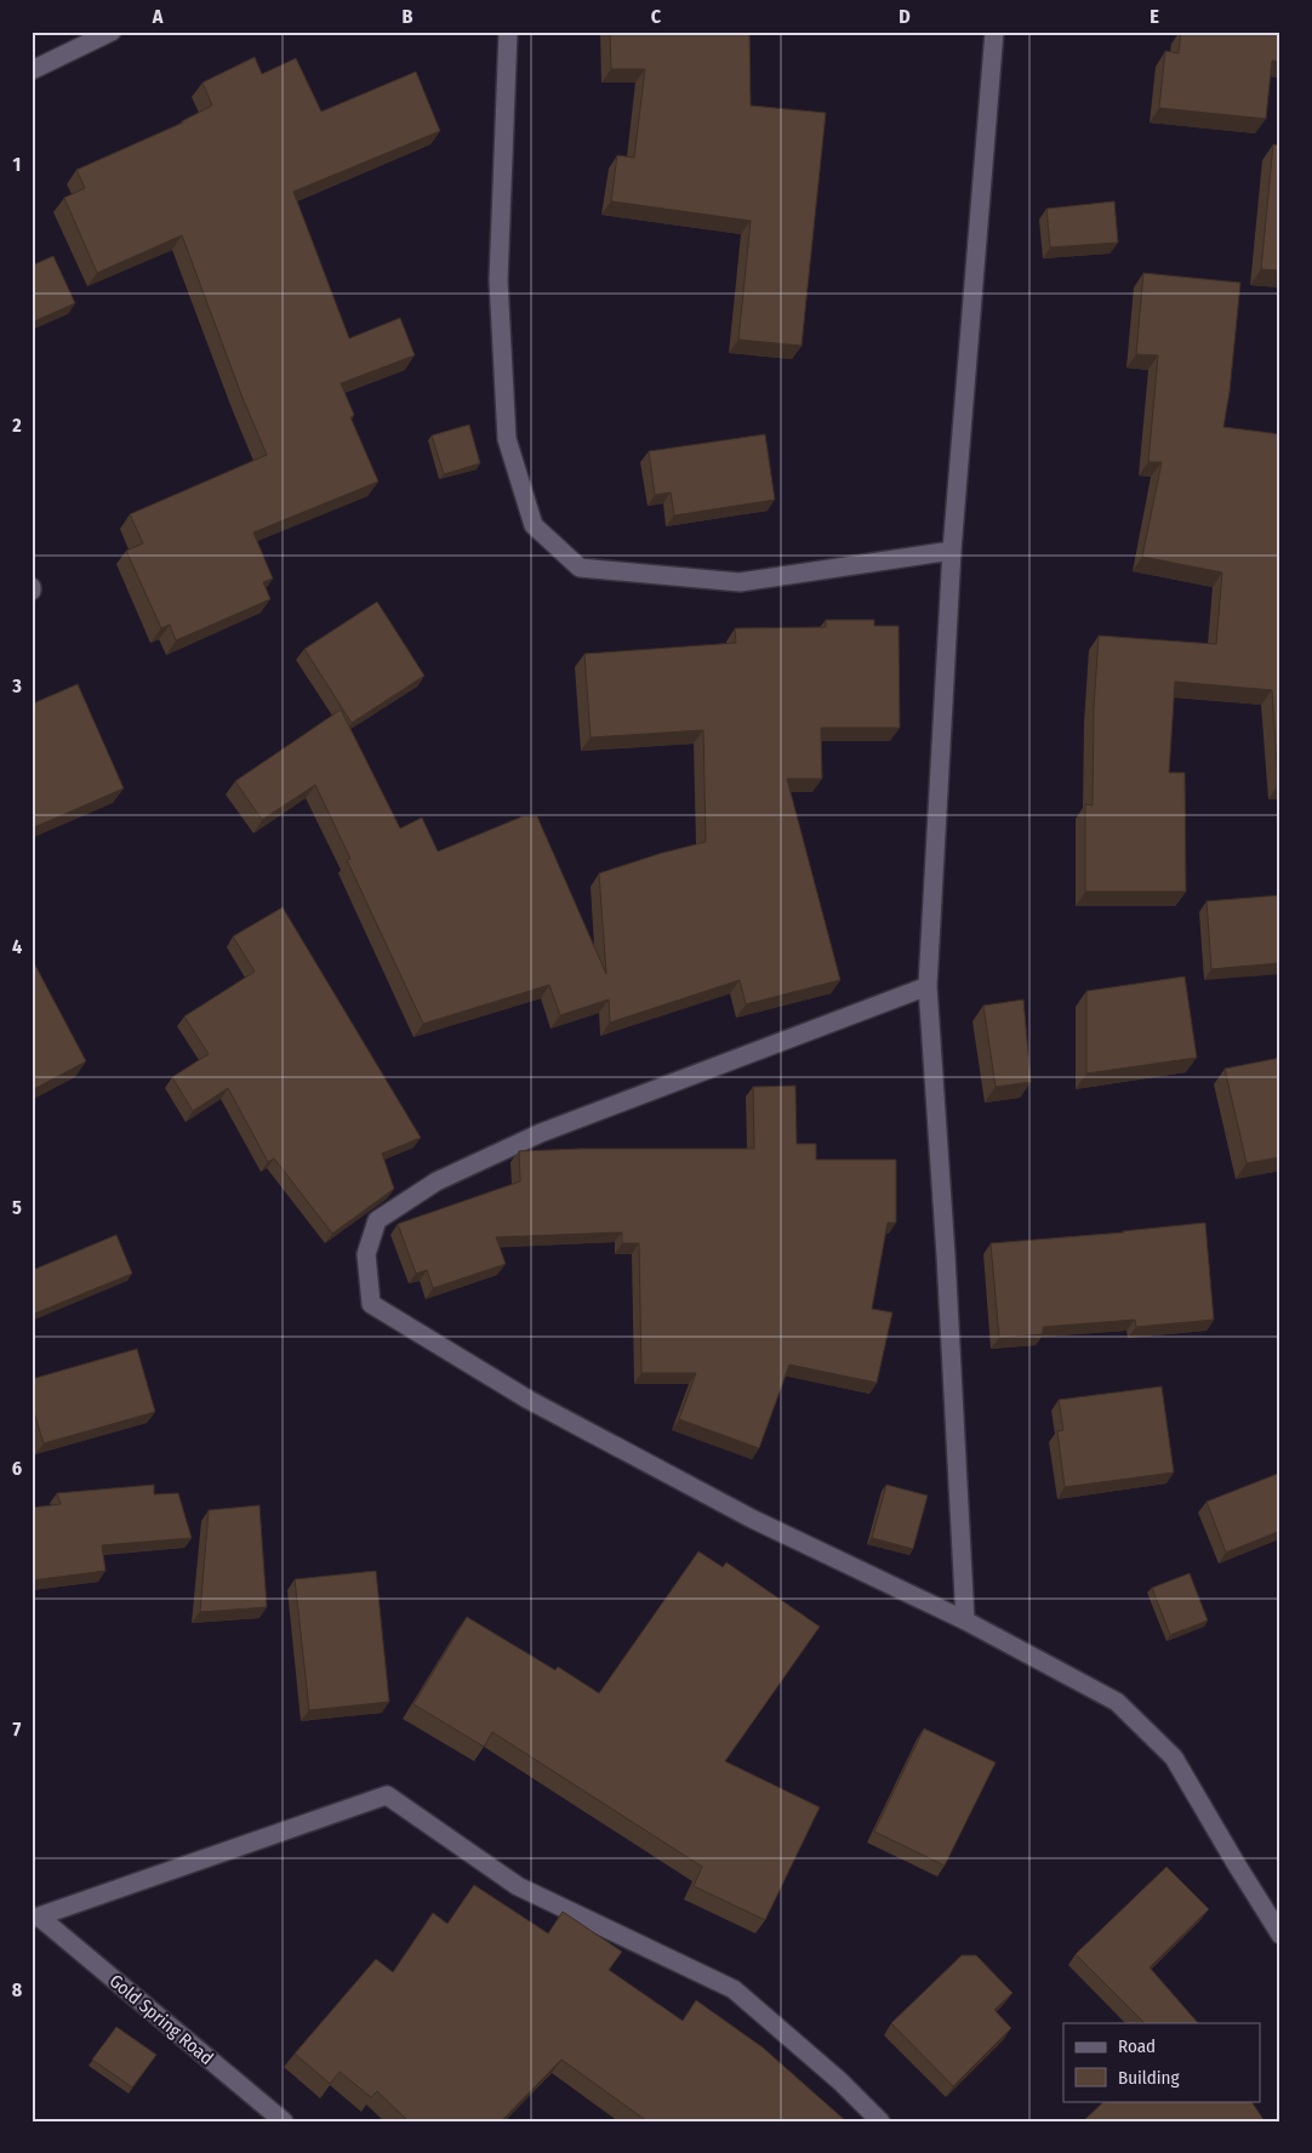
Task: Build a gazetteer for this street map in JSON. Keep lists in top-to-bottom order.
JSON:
{
  "streets": {
    "street": ["Gold Spring Road"]
  },
  "legend": ["Road", "Building"],
  "grid": {
    "columns": [
      "A",
      "B",
      "C",
      "D",
      "E"
    ],
    "rows": [
      "1",
      "2",
      "3",
      "4",
      "5",
      "6",
      "7",
      "8"
    ]
  }
}
